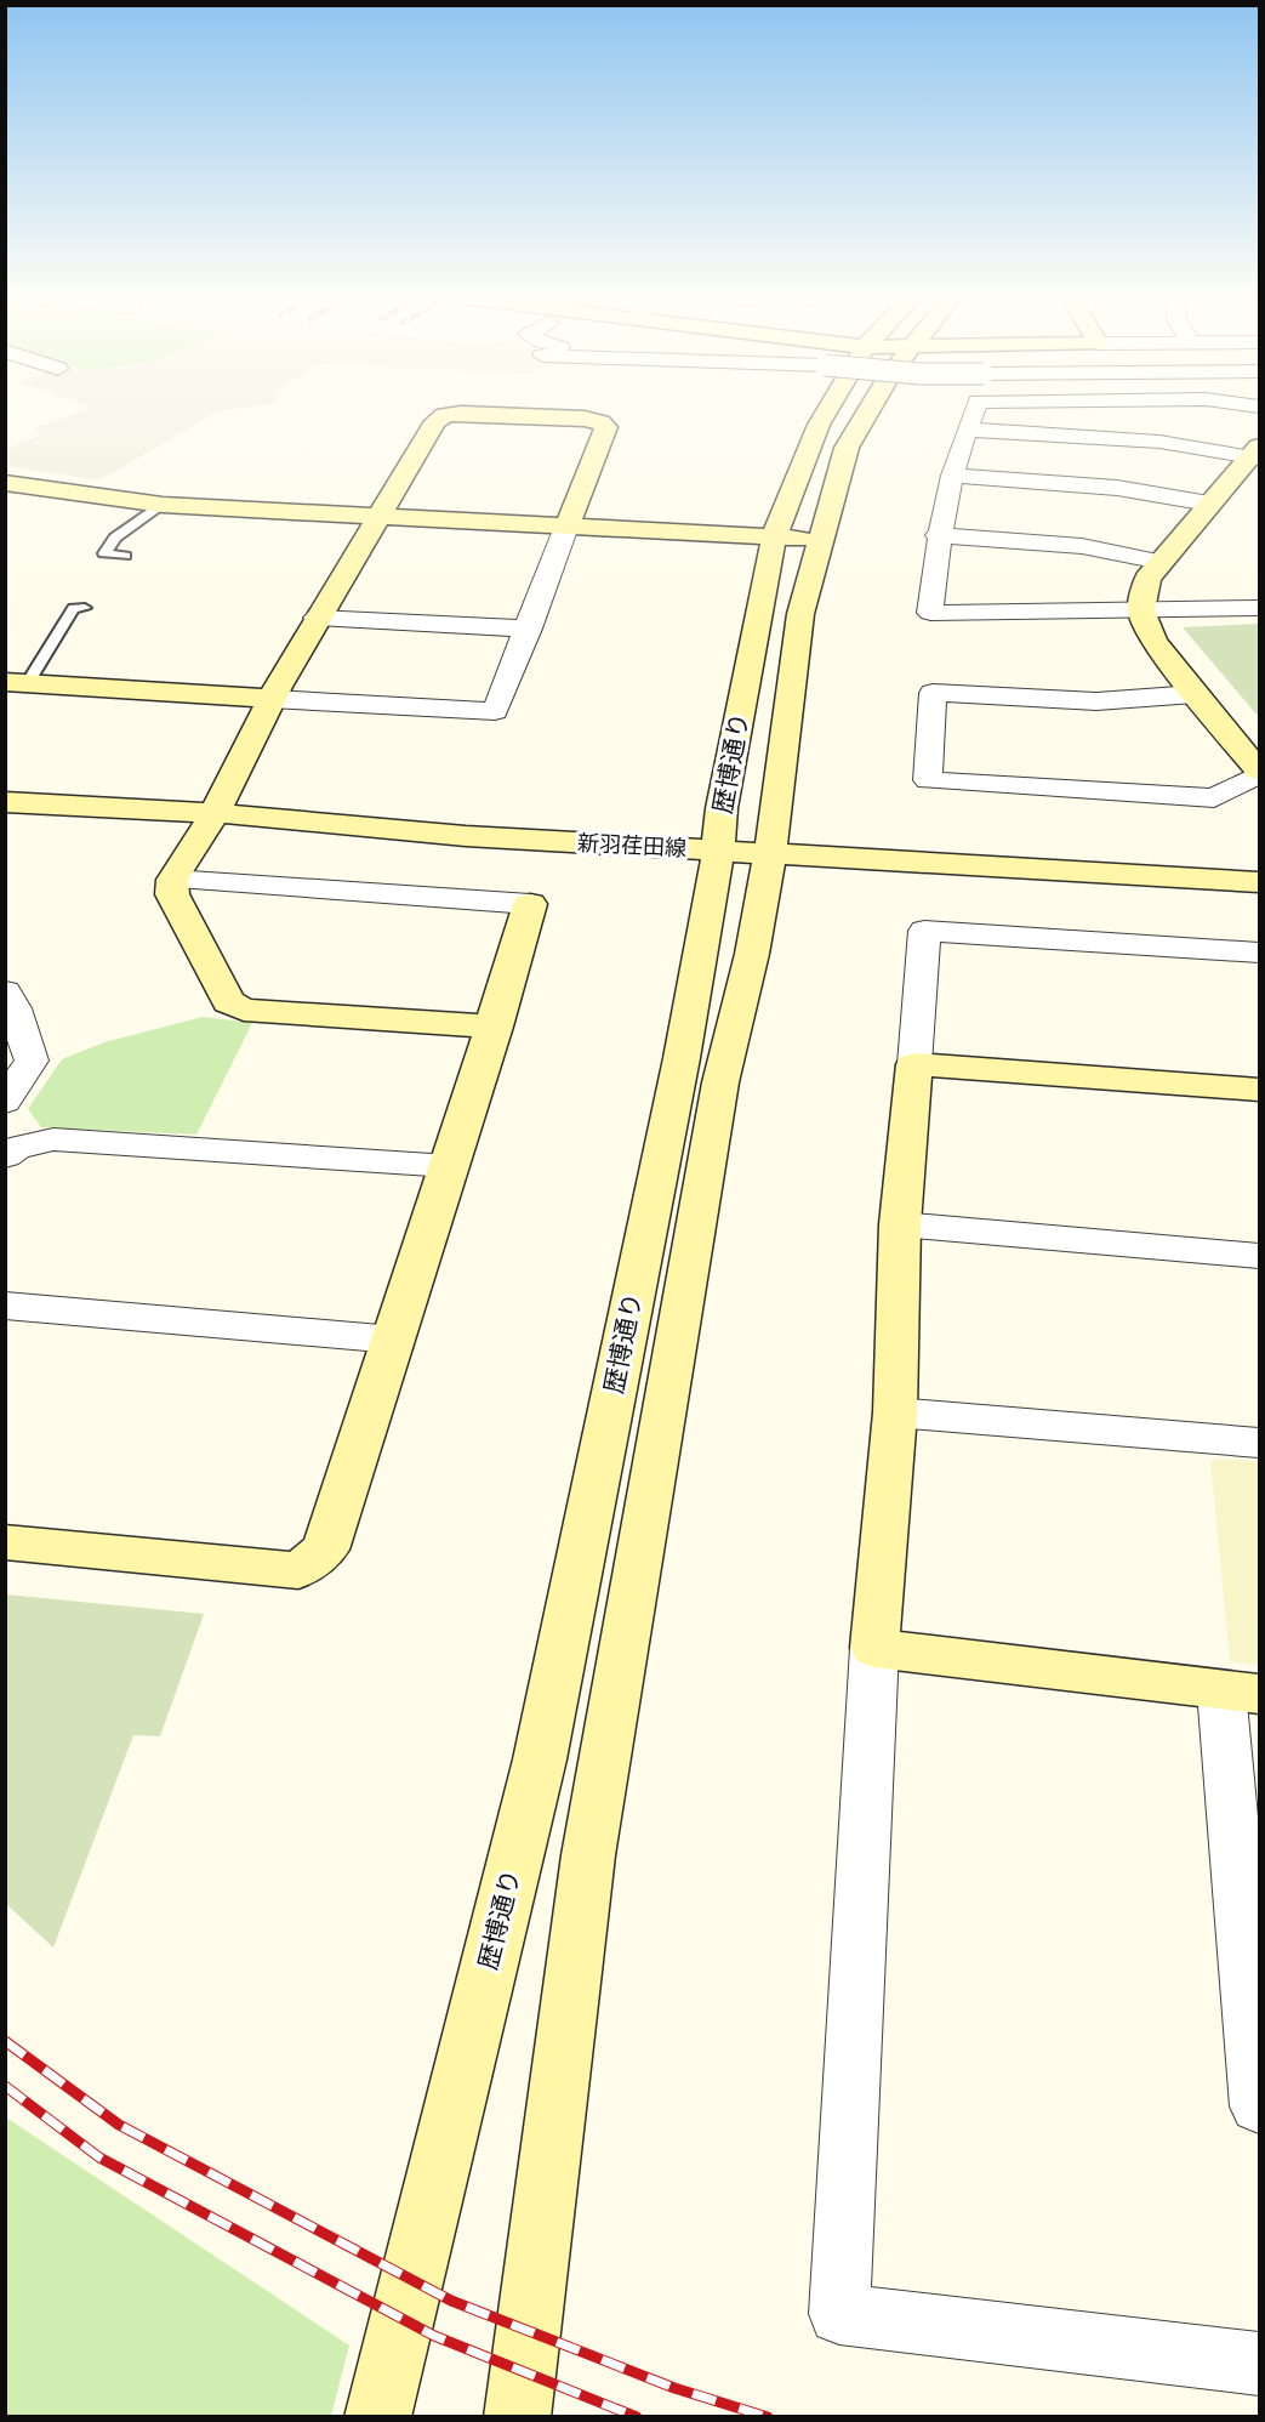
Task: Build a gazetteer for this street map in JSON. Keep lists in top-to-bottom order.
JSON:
{
  "streets": {
    "street": ["歴博通り", "新羽荏田線"]
  },
  "crossings": [
    ["歴博通り", "新羽荏田線"]
  ]
}
